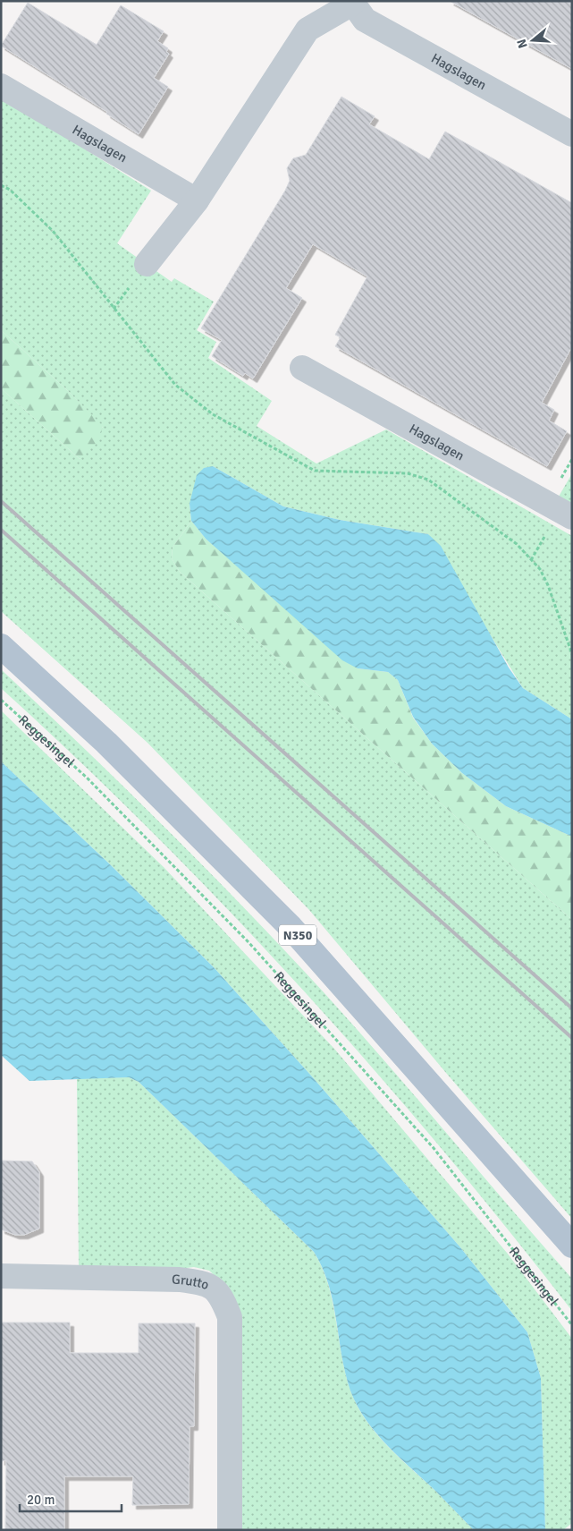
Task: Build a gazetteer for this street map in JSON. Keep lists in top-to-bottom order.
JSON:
{
  "streets": {
    "main road": ["N350"],
    "street": ["Hagslagen", "Grutto"],
    "path": ["Reggesingel"]
  },
  "scale_bar": "20 m",
  "north": "left"
}
